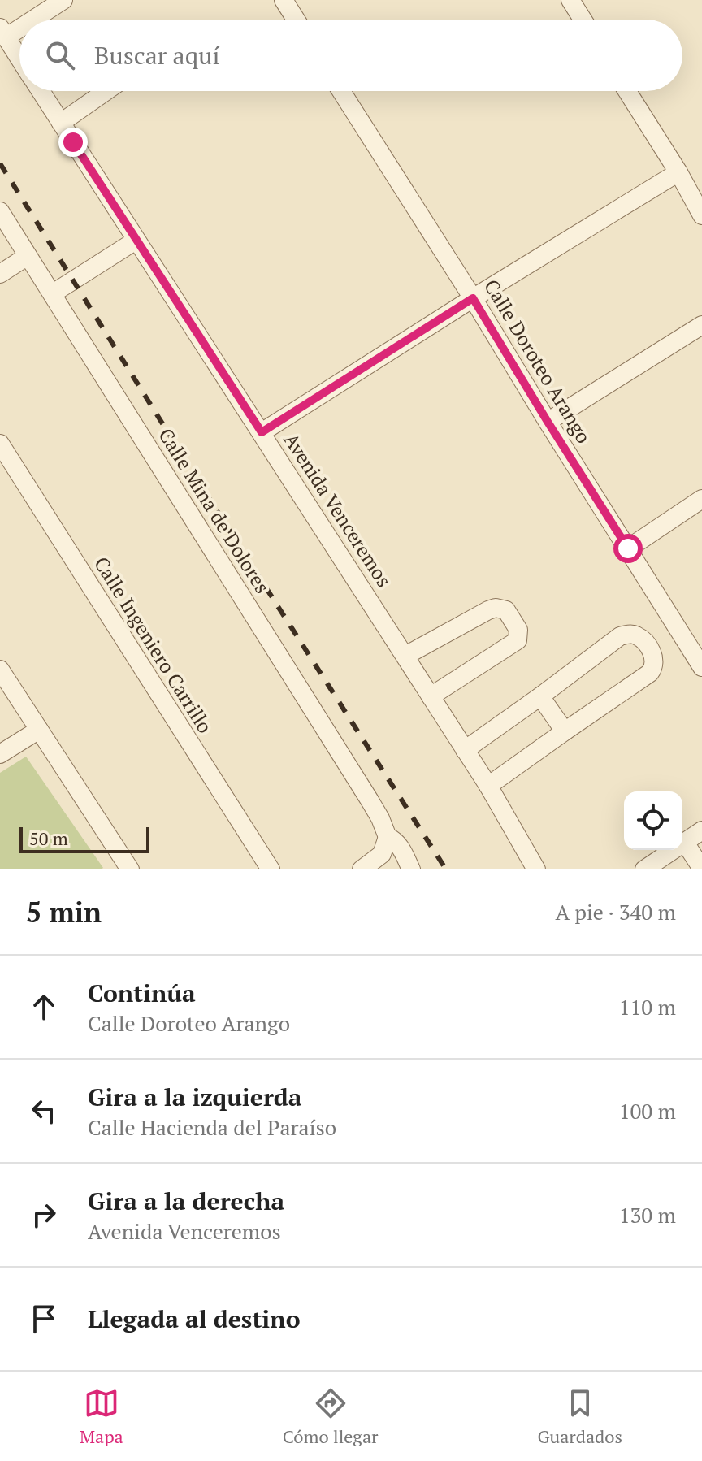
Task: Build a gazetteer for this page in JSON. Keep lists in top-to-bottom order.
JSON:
{
  "streets": {
    "street": [
      "Calle Doroteo Arango",
      "Avenida Venceremos",
      "Calle Mina de Dolores",
      "Calle Ingeniero Carrillo"
    ]
  },
  "scale_bar": "50 m",
  "page": {
    "search": "Buscar aquí",
    "scale": "50 m",
    "heading": ["5 min", "A pie · 340 m"],
    "list": [
      ["Continúa", "Calle Doroteo Arango", "110 m"],
      ["Gira a la izquierda", "Calle Hacienda del Paraíso", "100 m"],
      ["Gira a la derecha", "Avenida Venceremos", "130 m"],
      "Llegada al destino"
    ],
    "nav": ["Mapa", "Cómo llegar", "Guardados"]
  }
}
